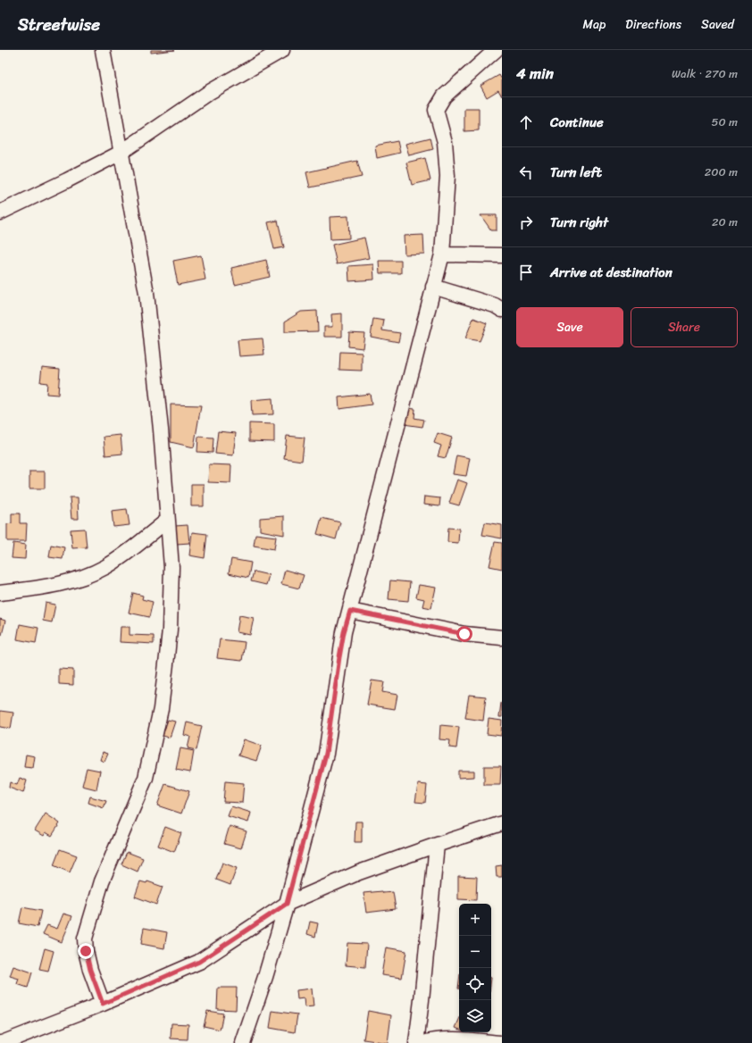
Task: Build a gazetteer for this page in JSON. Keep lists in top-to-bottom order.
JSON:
{
  "page": {
    "header": "Streetwise",
    "nav": ["Map", "Directions", "Saved"],
    "heading": ["4 min", "Walk · 270 m"],
    "list": [
      ["Continue", "50 m"],
      ["Turn left", "200 m"],
      ["Turn right", "20 m"],
      "Arrive at destination"
    ],
    "buttons": ["Save", "Share"],
    "map_buttons": ["+", "−"]
  }
}
